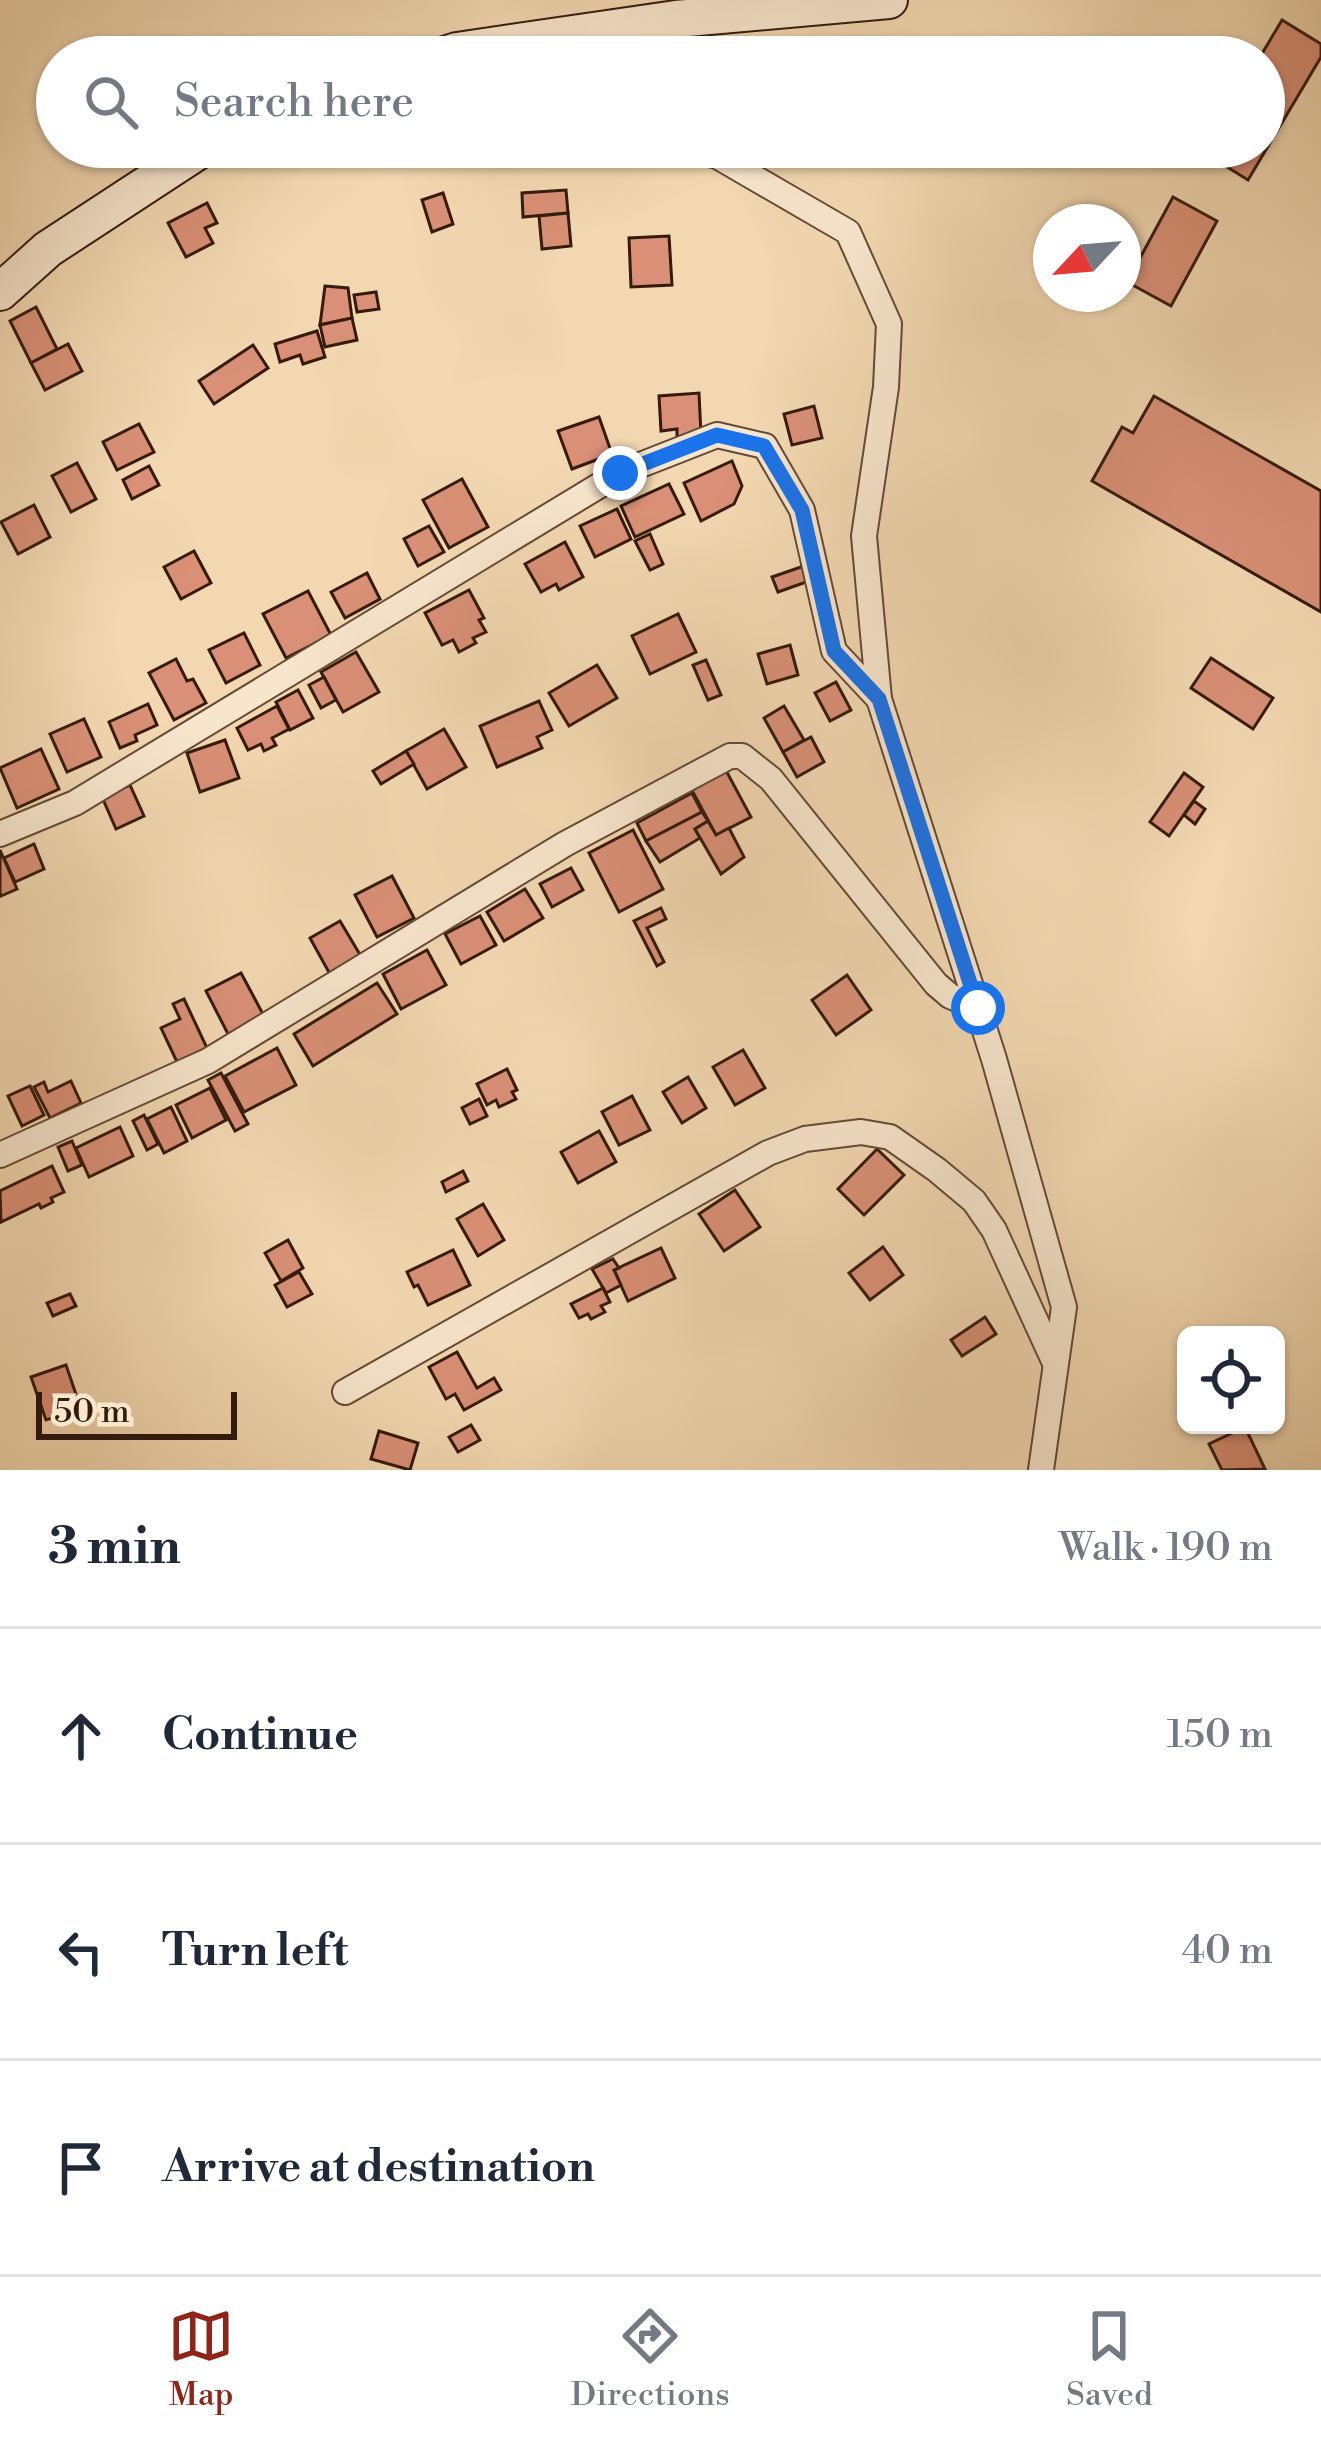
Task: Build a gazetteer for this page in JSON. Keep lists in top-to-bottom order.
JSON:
{
  "scale_bar": "50 m",
  "north": "bottom left",
  "page": {
    "search": "Search here",
    "scale": "50 m",
    "heading": ["3 min", "Walk · 190 m"],
    "list": [
      ["Continue", "150 m"],
      ["Turn left", "40 m"],
      "Arrive at destination"
    ],
    "nav": ["Map", "Directions", "Saved"]
  }
}
